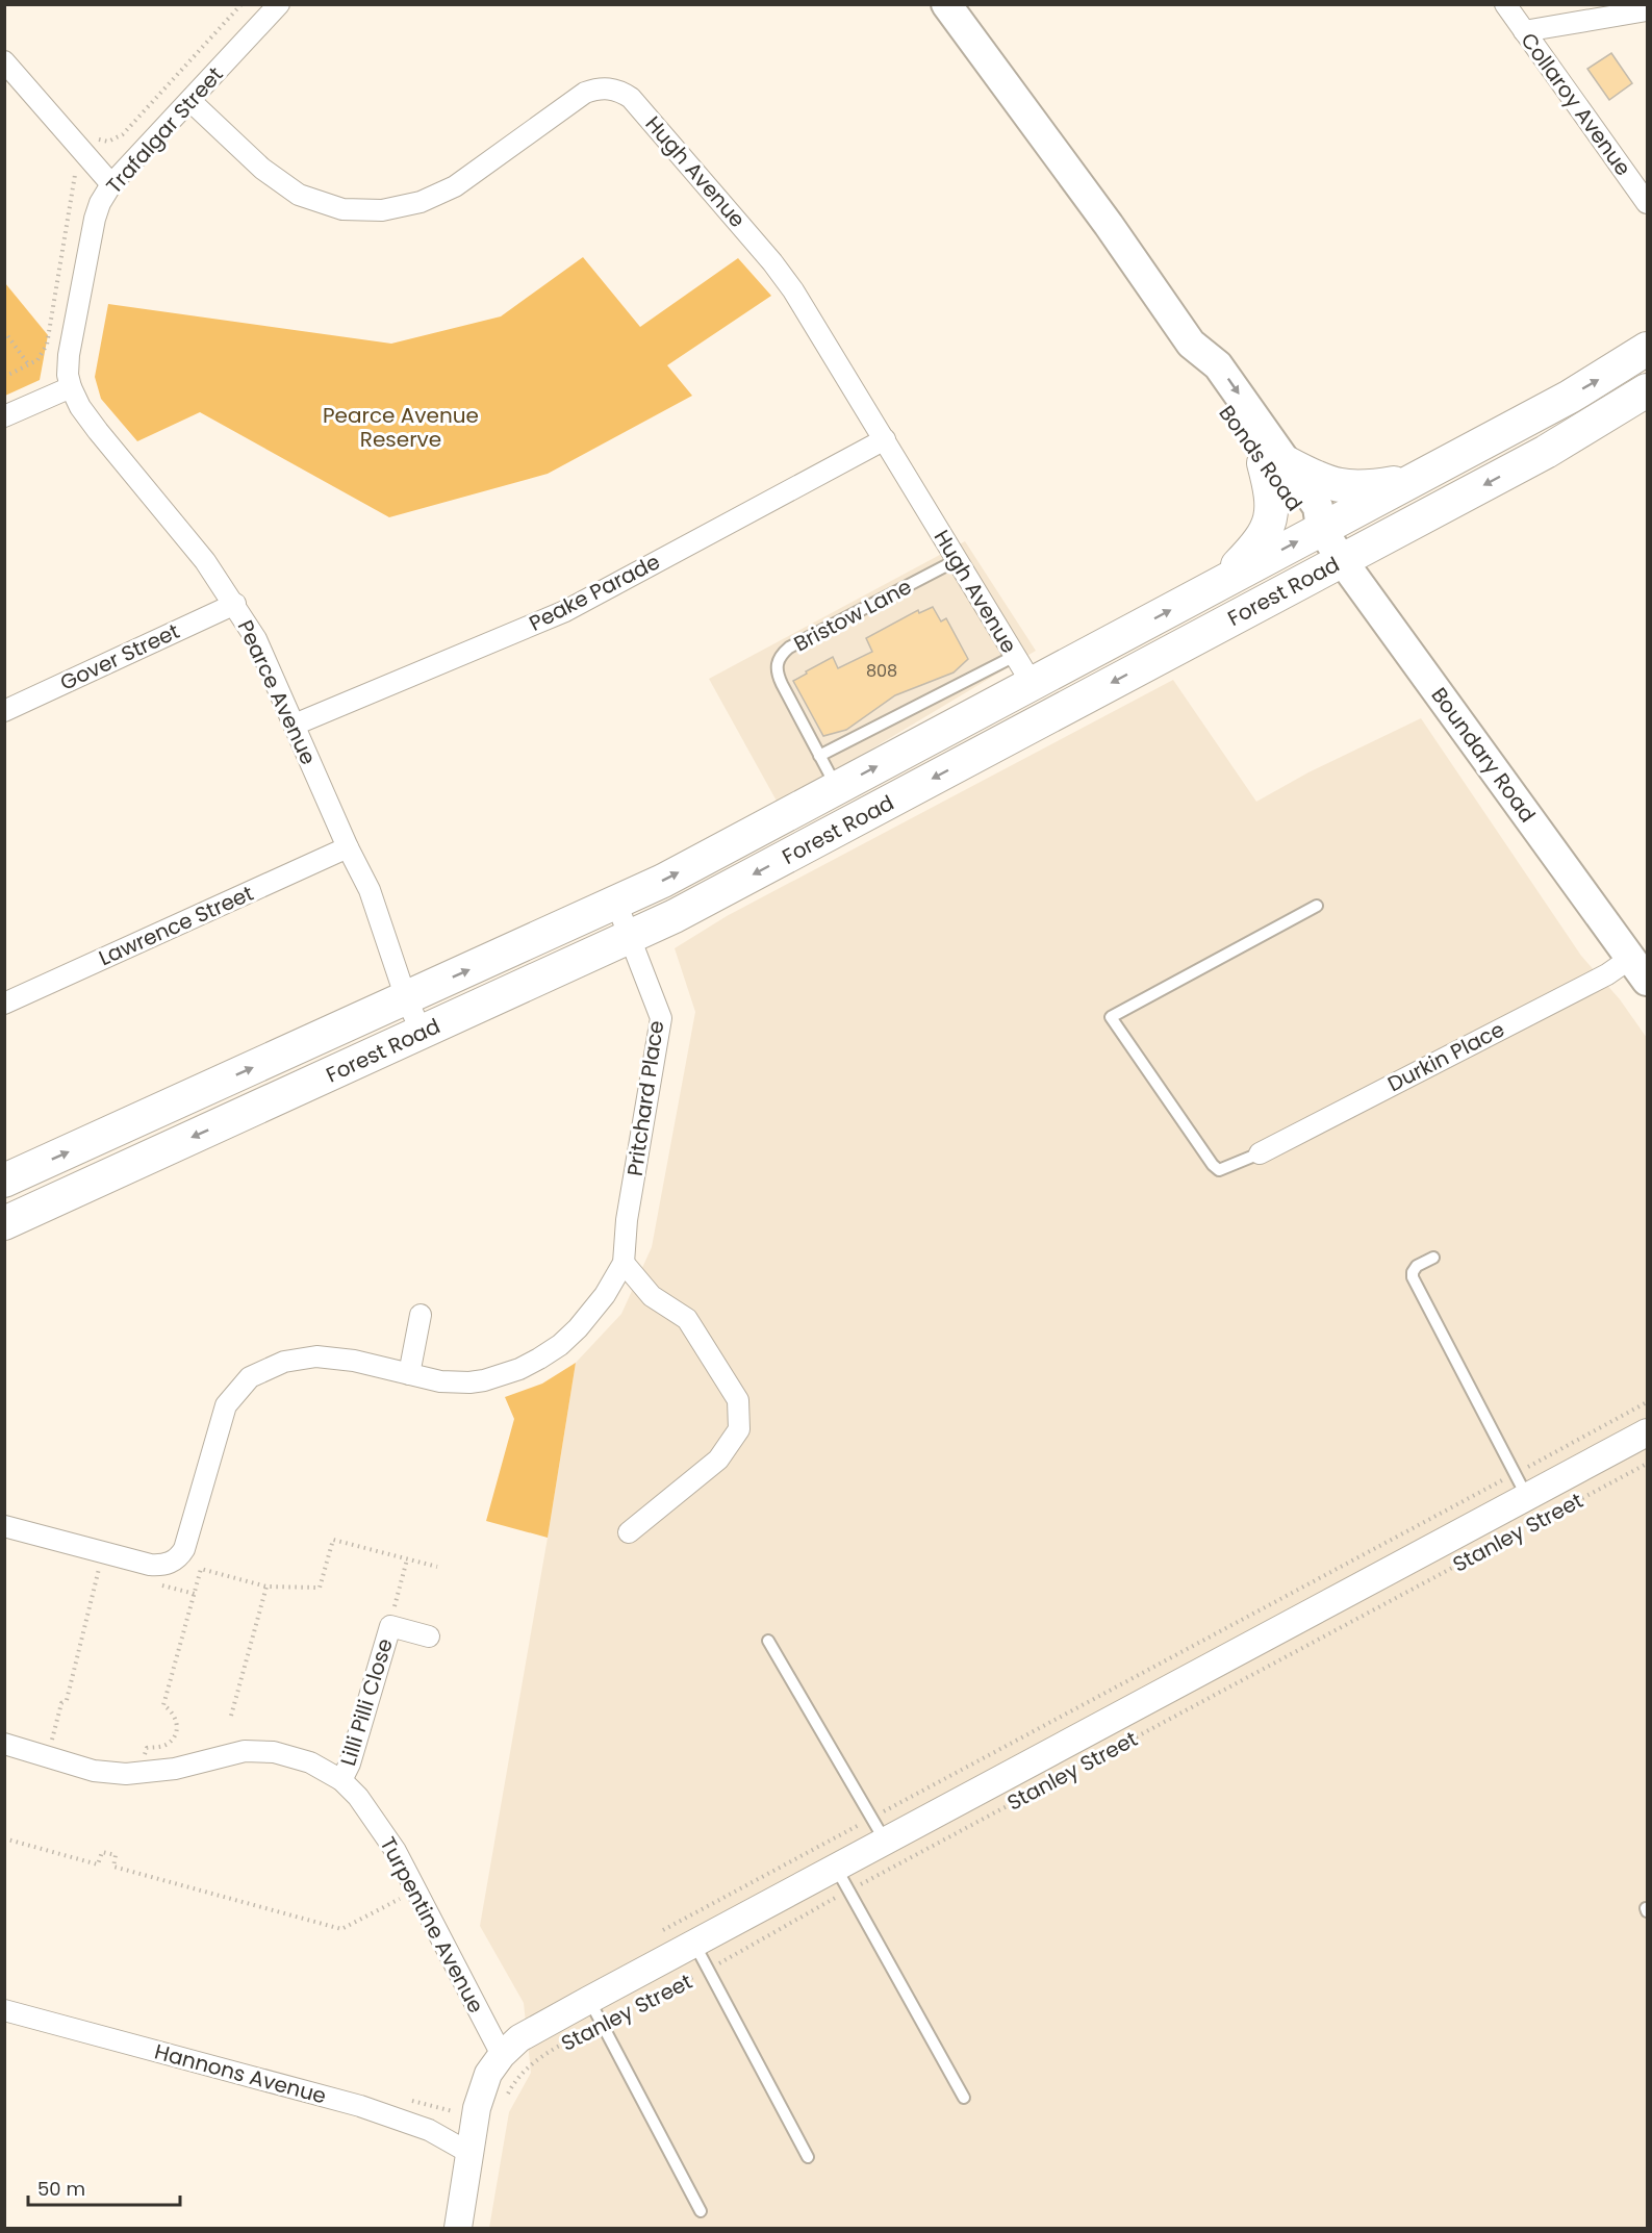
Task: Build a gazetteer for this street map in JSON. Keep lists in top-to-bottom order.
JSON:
{
  "streets": {
    "main road": ["Bonds Road", "Forest Road", "Boundary Road"],
    "street": [
      "Collaroy Avenue",
      "Trafalgar Street",
      "Hugh Avenue",
      "Peake Parade",
      "Gover Street",
      "Pearce Avenue",
      "Lawrence Street",
      "Durkin Place",
      "Pritchard Place",
      "Stanley Street",
      "Lilli Pilli Close",
      "Turpentine Avenue",
      "Hannons Avenue"
    ],
    "lane": ["Bristow Lane"]
  },
  "crossings": [
    ["Trafalgar Street", "Hugh Avenue"],
    ["Trafalgar Street", "Pearce Avenue"],
    ["Hugh Avenue", "Forest Road"],
    ["Hugh Avenue", "Peake Parade"],
    ["Hugh Avenue", "Bristow Lane"],
    ["Bonds Road", "Forest Road"],
    ["Bonds Road", "Boundary Road"],
    ["Forest Road", "Bristow Lane"],
    ["Forest Road", "Pearce Avenue"],
    ["Forest Road", "Boundary Road"],
    ["Forest Road", "Pritchard Place"],
    ["Peake Parade", "Pearce Avenue"],
    ["Gover Street", "Pearce Avenue"],
    ["Pearce Avenue", "Lawrence Street"],
    ["Boundary Road", "Durkin Place"],
    ["Stanley Street", "Turpentine Avenue"],
    ["Stanley Street", "Hannons Avenue"],
    ["Lilli Pilli Close", "Turpentine Avenue"]
  ],
  "parks": ["Pearce Avenue Reserve"],
  "house_numbers": ["808"],
  "scale_bar": "50 m"
}
